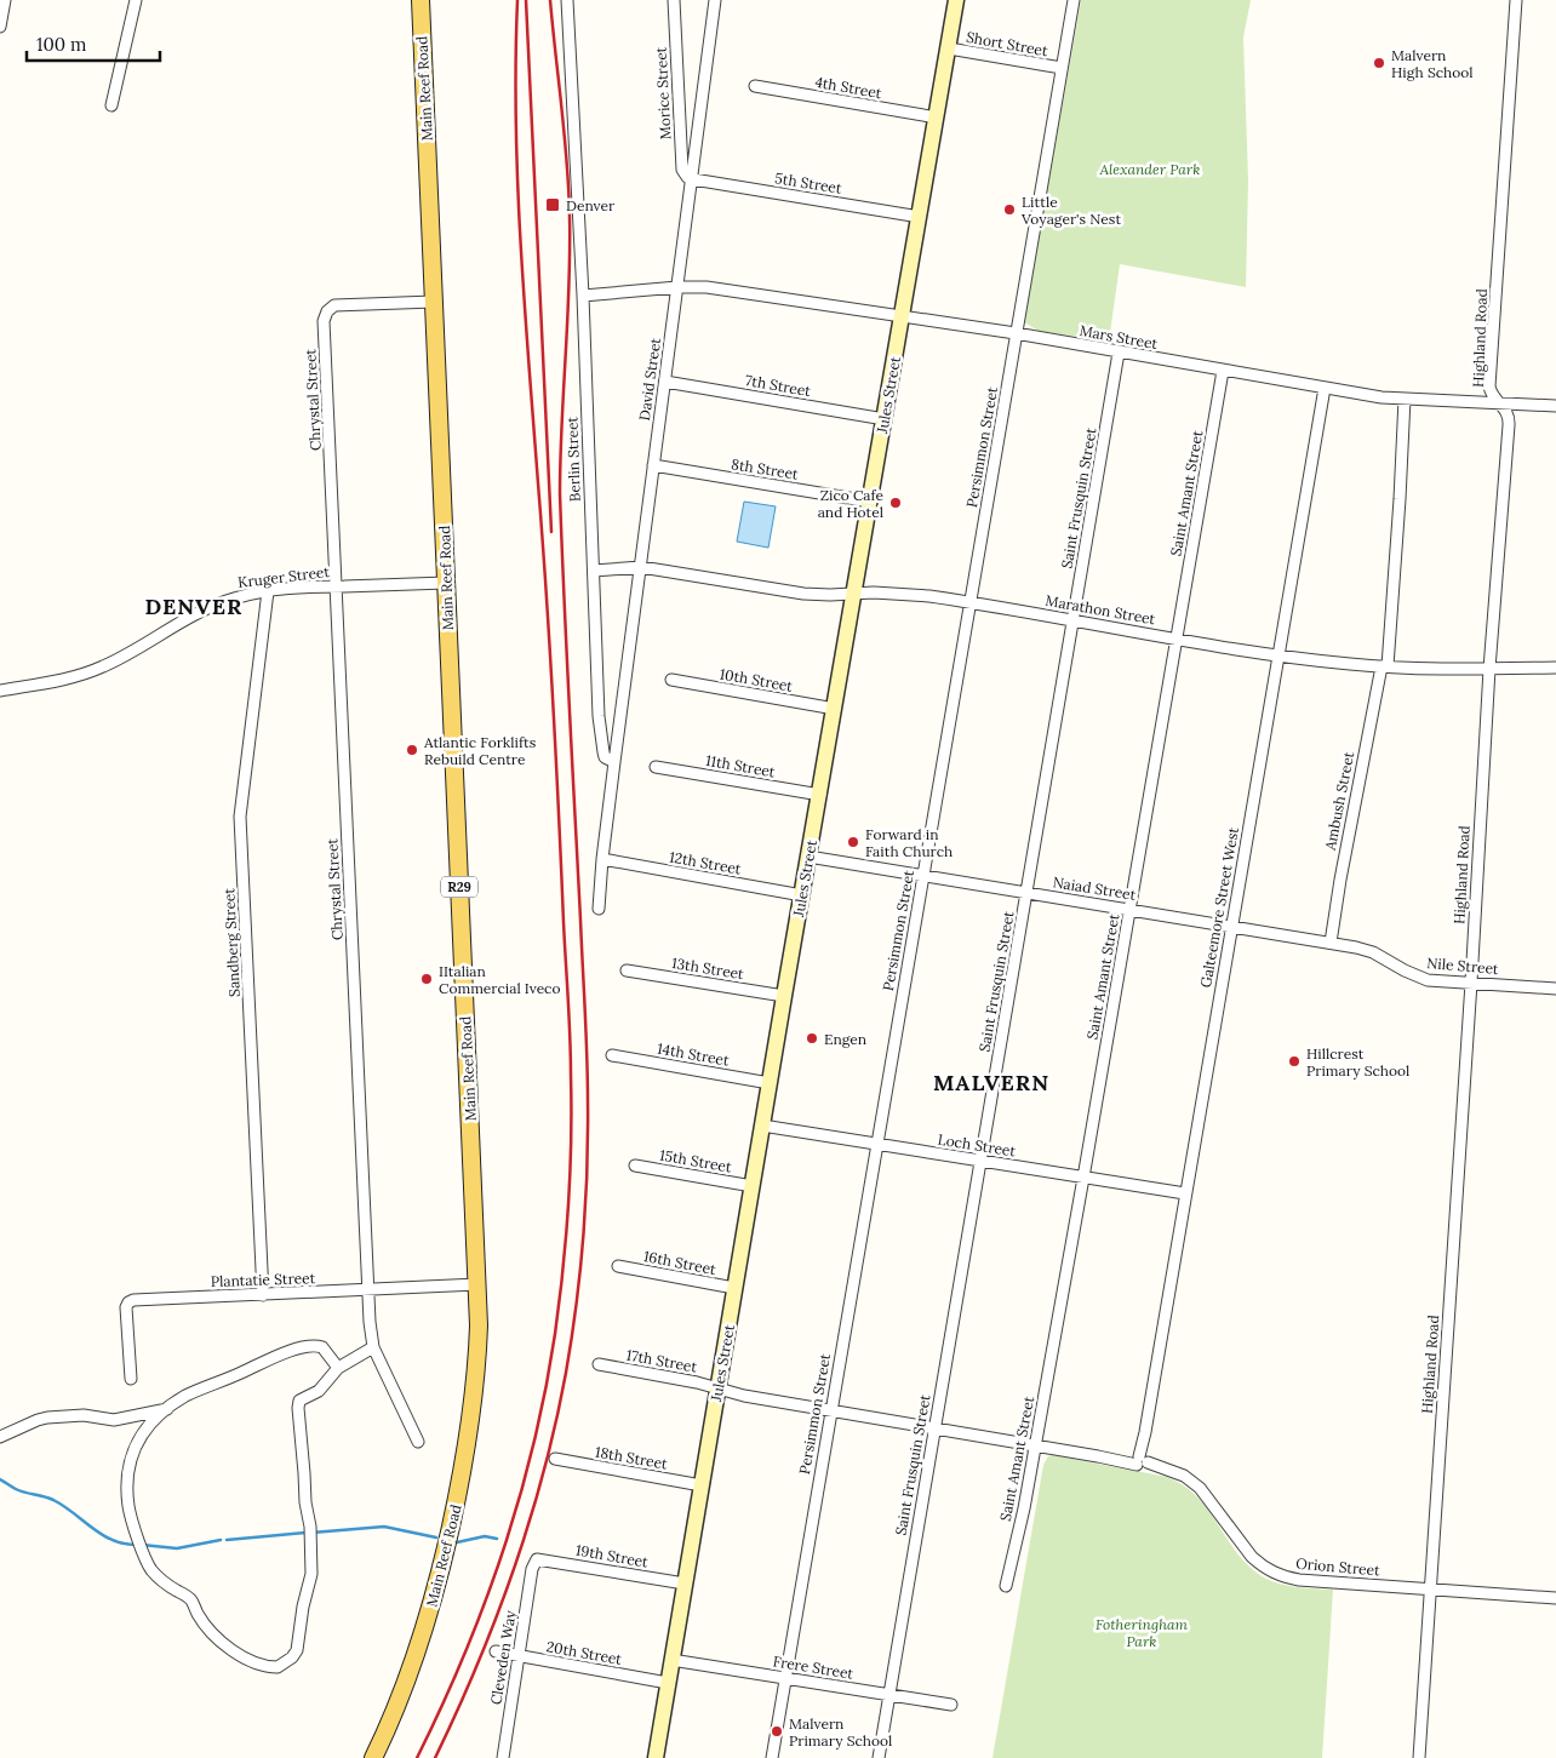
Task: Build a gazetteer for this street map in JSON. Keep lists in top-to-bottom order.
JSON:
{
  "streets": {
    "main road": ["Main Reef Road", "Jules Street", "R29"],
    "street": [
      "Short Street",
      "4th Street",
      "Morice Street",
      "5th Street",
      "Mars Street",
      "Highland Road",
      "David Street",
      "7th Street",
      "Chrystal Street",
      "Persimmon Street",
      "Berlin Street",
      "8th Street",
      "Saint Amant Street",
      "Saint Frusquin Street",
      "Kruger Street",
      "Marathon Street",
      "10th Street",
      "11th Street",
      "Ambush Street",
      "12th Street",
      "Naiad Street",
      "Galteemore Street West",
      "Sandberg Street",
      "Nile Street",
      "13th Street",
      "14th Street",
      "Loch Street",
      "15th Street",
      "16th Street",
      "Plantatie Street",
      "17th Street",
      "18th Street",
      "19th Street",
      "Orion Street",
      "20th Street",
      "Cleveden Way",
      "Frere Street"
    ]
  },
  "crossings": [
    ["Short Street", "Jules Street"],
    ["Short Street", "Persimmon Street"],
    ["4th Street", "Jules Street"],
    ["Main Reef Road", "Chrystal Street"],
    ["Main Reef Road", "Kruger Street"],
    ["Main Reef Road", "Plantatie Street"],
    ["Morice Street", "5th Street"],
    ["Morice Street", "David Street"],
    ["5th Street", "David Street"],
    ["5th Street", "Jules Street"],
    ["Mars Street", "Highland Road"],
    ["Mars Street", "David Street"],
    ["Mars Street", "Jules Street"],
    ["Mars Street", "Persimmon Street"],
    ["Mars Street", "Berlin Street"],
    ["Mars Street", "Saint Amant Street"],
    ["Mars Street", "Saint Frusquin Street"],
    ["Mars Street", "Ambush Street"],
    ["Mars Street", "Galteemore Street West"],
    ["Highland Road", "Marathon Street"],
    ["Highland Road", "Nile Street"],
    ["Highland Road", "Orion Street"],
    ["David Street", "7th Street"],
    ["David Street", "Berlin Street"],
    ["David Street", "8th Street"],
    ["David Street", "Marathon Street"],
    ["7th Street", "Jules Street"],
    ["Jules Street", "8th Street"],
    ["Jules Street", "Marathon Street"],
    ["Jules Street", "10th Street"],
    ["Jules Street", "11th Street"],
    ["Jules Street", "12th Street"],
    ["Jules Street", "Naiad Street"],
    ["Jules Street", "13th Street"],
    ["Jules Street", "14th Street"],
    ["Jules Street", "Loch Street"],
    ["Jules Street", "15th Street"],
    ["Jules Street", "16th Street"],
    ["Jules Street", "17th Street"],
    ["Jules Street", "18th Street"],
    ["Jules Street", "19th Street"],
    ["Jules Street", "20th Street"],
    ["Jules Street", "Frere Street"],
    ["Chrystal Street", "Kruger Street"],
    ["Chrystal Street", "Plantatie Street"],
    ["Persimmon Street", "Marathon Street"],
    ["Persimmon Street", "Naiad Street"],
    ["Persimmon Street", "Loch Street"],
    ["Persimmon Street", "17th Street"],
    ["Persimmon Street", "Frere Street"],
    ["Saint Amant Street", "Marathon Street"],
    ["Saint Amant Street", "Naiad Street"],
    ["Saint Amant Street", "Loch Street"],
    ["Saint Amant Street", "Orion Street"],
    ["Saint Frusquin Street", "Marathon Street"],
    ["Saint Frusquin Street", "Naiad Street"],
    ["Saint Frusquin Street", "Loch Street"],
    ["Saint Frusquin Street", "17th Street"],
    ["Saint Frusquin Street", "Orion Street"],
    ["Saint Frusquin Street", "Frere Street"],
    ["Kruger Street", "Sandberg Street"],
    ["Marathon Street", "Ambush Street"],
    ["Marathon Street", "Galteemore Street West"],
    ["Ambush Street", "Naiad Street"],
    ["Naiad Street", "Galteemore Street West"],
    ["Naiad Street", "Nile Street"],
    ["Galteemore Street West", "Loch Street"],
    ["Galteemore Street West", "Orion Street"],
    ["Sandberg Street", "Plantatie Street"],
    ["17th Street", "Orion Street"],
    ["19th Street", "Cleveden Way"],
    ["20th Street", "Cleveden Way"]
  ],
  "districts": ["DENVER", "MALVERN"],
  "parks": ["Alexander Park", "Fotheringham Park"],
  "places": {
    "other": [
      "Malvern High School",
      "Little Voyager's Nest",
      "Zico Cafe and Hotel",
      "Atlantic Forklifts Rebuild Centre",
      "Forward in Faith Church",
      "IItalian Commercial Iveco",
      "Engen",
      "Hillcrest Primary School",
      "Malvern Primary School"
    ],
    "transit": ["Denver"]
  },
  "scale_bar": "100 m"
}
